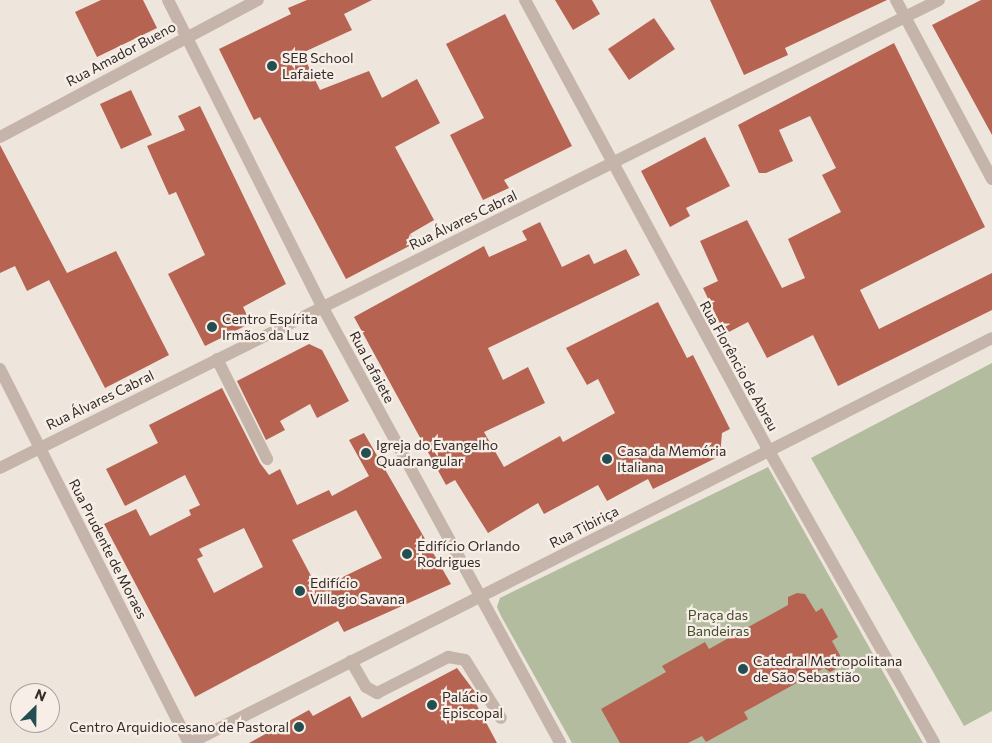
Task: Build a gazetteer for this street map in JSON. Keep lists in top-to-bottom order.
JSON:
{
  "streets": {
    "street": [
      "Rua Amador Bueno",
      "Rua Álvares Cabral",
      "Rua Florêncio de Abreu",
      "Rua Lafaiete",
      "Rua Tibiriça",
      "Rua Prudente de Moraes"
    ]
  },
  "crossings": [
    ["Rua Amador Bueno", "Rua Lafaiete"],
    ["Rua Álvares Cabral", "Rua Florêncio de Abreu"],
    ["Rua Álvares Cabral", "Rua Lafaiete"],
    ["Rua Álvares Cabral", "Rua Prudente de Moraes"],
    ["Rua Florêncio de Abreu", "Rua Tibiriça"],
    ["Rua Lafaiete", "Rua Tibiriça"],
    ["Rua Tibiriça", "Rua Prudente de Moraes"]
  ],
  "parks": ["Praça das Bandeiras"],
  "places": [
    "SEB School Lafaiete",
    "Centro Espírita Irmãos da Luz",
    "Igreja do Evangelho Quadrangular",
    "Casa da Memória Italiana",
    "Edifício Orlando Rodrigues",
    "Edifício Villagio Savana",
    "Catedral Metropolitana de São Sebastião",
    "Palácio Episcopal",
    "Centro Arquidiocesano de Pastoral"
  ],
  "north": "top right"
}
